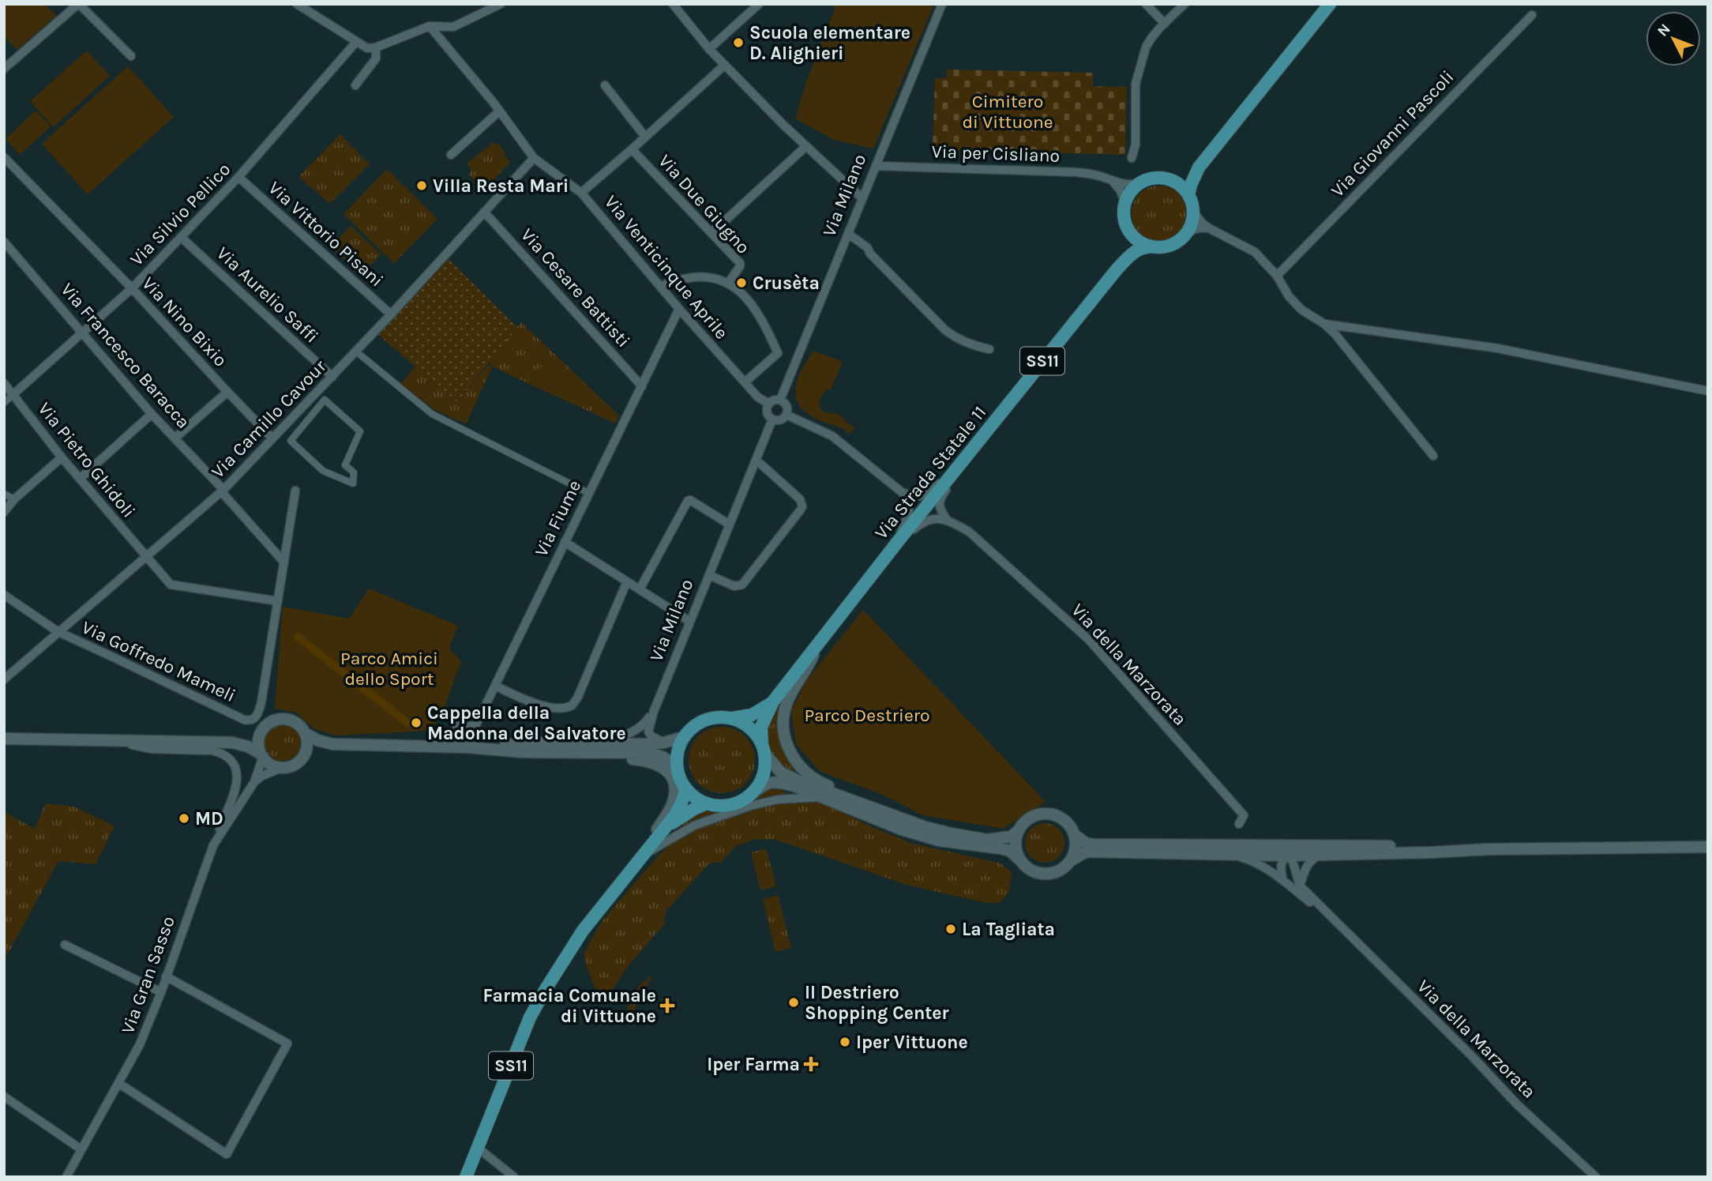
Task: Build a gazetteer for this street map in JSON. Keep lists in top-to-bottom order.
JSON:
{
  "streets": {
    "main road": ["SS11", "Via Strada Statale 11"],
    "street": [
      "Via Giovanni Pascoli",
      "Via per Cisliano",
      "Via Milano",
      "Via Due Giugno",
      "Via Silvio Pellico",
      "Via Vittorio Pisani",
      "Via Venticinque Aprile",
      "Via Cesare Battisti",
      "Via Aurelio Saffi",
      "Via Nino Bixio",
      "Via Francesco Baracca",
      "Via Camillo Cavour",
      "Via Pietro Ghidoli",
      "Via Fiume",
      "Via Goffredo Mameli",
      "Via della Marzorata",
      "Via Gran Sasso"
    ]
  },
  "crossings": [
    ["Via per Cisliano", "Via Milano"],
    ["Via per Cisliano", "Via Strada Statale 11"],
    ["Via Milano", "Via Venticinque Aprile"],
    ["Via Silvio Pellico", "Via Vittorio Pisani"],
    ["Via Silvio Pellico", "Via Aurelio Saffi"],
    ["Via Silvio Pellico", "Via Nino Bixio"],
    ["Via Silvio Pellico", "Via Francesco Baracca"],
    ["Via Silvio Pellico", "Via Pietro Ghidoli"],
    ["Via Vittorio Pisani", "Via Camillo Cavour"],
    ["Via Venticinque Aprile", "Via Camillo Cavour"],
    ["Via Venticinque Aprile", "Via Fiume"],
    ["Via Cesare Battisti", "Via Camillo Cavour"],
    ["Via Cesare Battisti", "Via Fiume"],
    ["Via Aurelio Saffi", "Via Camillo Cavour"],
    ["Via Nino Bixio", "Via Camillo Cavour"],
    ["Via Francesco Baracca", "Via Camillo Cavour"],
    ["Via Camillo Cavour", "Via Pietro Ghidoli"],
    ["Via Camillo Cavour", "Via Goffredo Mameli"],
    ["Via Pietro Ghidoli", "Via Goffredo Mameli"]
  ],
  "parks": ["Cimitero di Vittuone", "Parco Amici dello Sport", "Parco Destriero"],
  "places": {
    "other": [
      "Scuola elementare D. Alighieri",
      "Villa Resta Mari",
      "Crusèta",
      "Cappella della Madonna del Salvatore",
      "MD",
      "La Tagliata",
      "Il Destriero Shopping Center",
      "Iper Vittuone"
    ],
    "health": ["Farmacia Comunale di Vittuone", "Iper Farma"]
  },
  "north": "top left"
}
